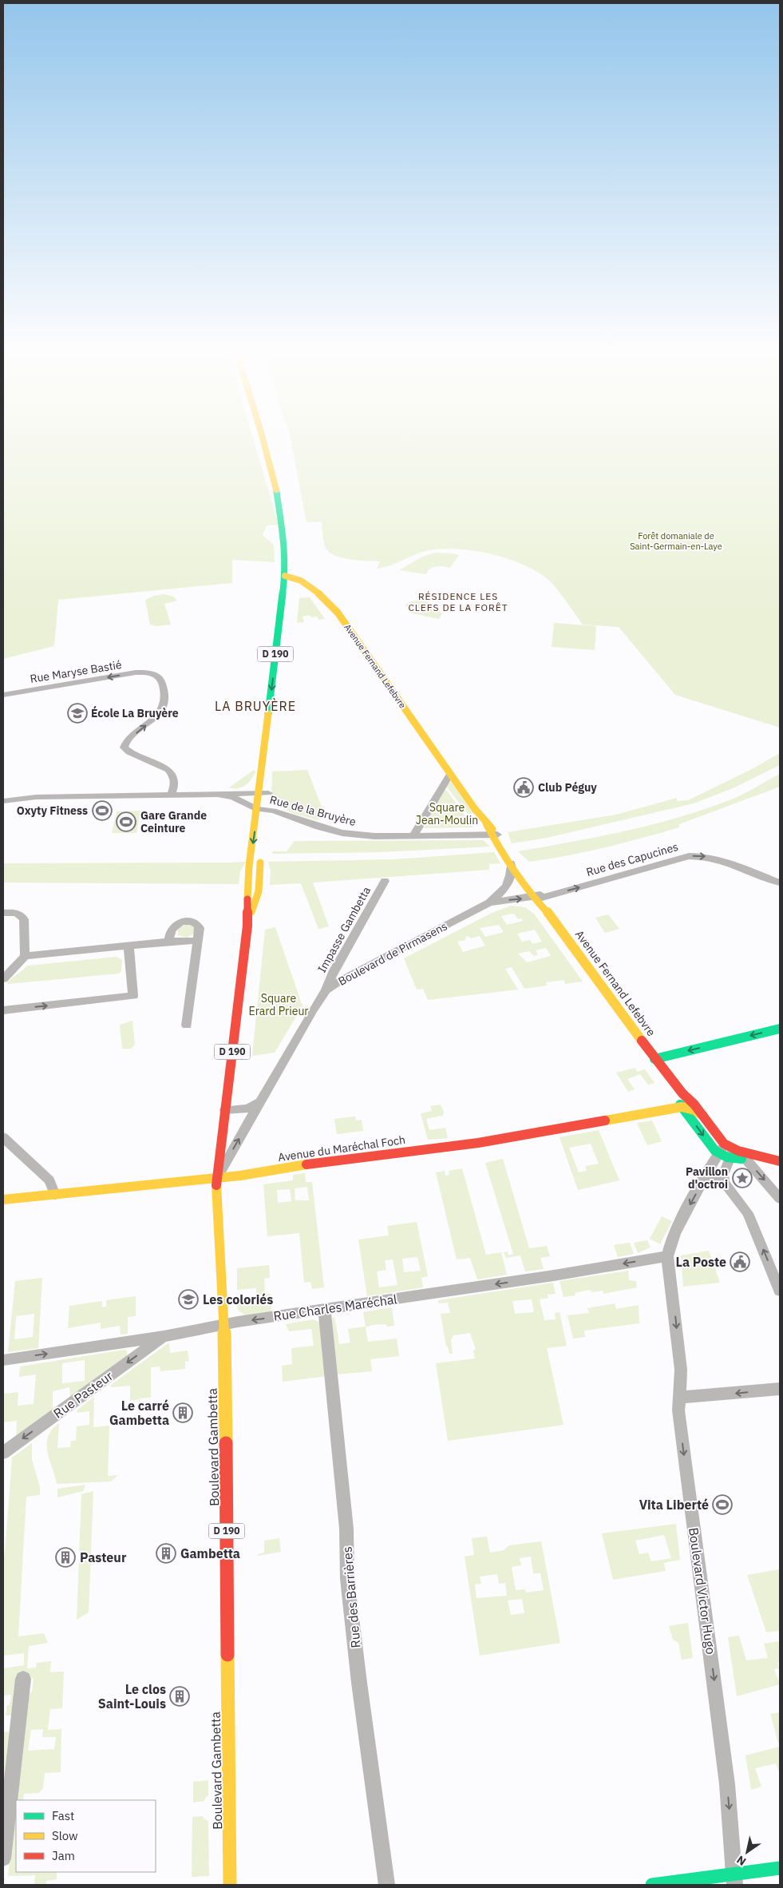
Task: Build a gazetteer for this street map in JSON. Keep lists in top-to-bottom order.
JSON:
{
  "streets": {
    "main road": [
      "D 190",
      "Avenue Fernand Lefebvre",
      "Avenue du Maréchal Foch",
      "Boulevard Gambetta"
    ],
    "street": [
      "Rue Maryse Bastié",
      "Rue de la Bruyère",
      "Rue des Capucines",
      "Impasse Gambetta",
      "Boulevard de Pirmasens",
      "Rue Charles Maréchal",
      "Rue Pasteur",
      "Boulevard Victor Hugo",
      "Rue des Barrières"
    ]
  },
  "crossings": [
    ["D 190", "Avenue Fernand Lefebvre"],
    ["D 190", "Rue de la Bruyère"],
    ["D 190", "Boulevard de Pirmasens"],
    ["D 190", "Avenue du Maréchal Foch"],
    ["D 190", "Boulevard Gambetta"],
    ["Avenue Fernand Lefebvre", "Rue de la Bruyère"],
    ["Avenue Fernand Lefebvre", "Rue des Capucines"],
    ["Avenue Fernand Lefebvre", "Boulevard de Pirmasens"],
    ["Avenue Fernand Lefebvre", "Avenue du Maréchal Foch"],
    ["Avenue Fernand Lefebvre", "Boulevard Victor Hugo"],
    ["Rue Maryse Bastié", "Rue de la Bruyère"],
    ["Rue des Capucines", "Boulevard de Pirmasens"],
    ["Impasse Gambetta", "Boulevard de Pirmasens"],
    ["Boulevard de Pirmasens", "Avenue du Maréchal Foch"],
    ["Boulevard de Pirmasens", "Boulevard Gambetta"],
    ["Avenue du Maréchal Foch", "Boulevard Gambetta"],
    ["Rue Charles Maréchal", "Rue Pasteur"],
    ["Rue Charles Maréchal", "Boulevard Gambetta"],
    ["Rue Charles Maréchal", "Boulevard Victor Hugo"],
    ["Rue Charles Maréchal", "Rue des Barrières"]
  ],
  "one_way": ["Rue des Capucines", "Rue Pasteur", "Boulevard Victor Hugo"],
  "districts": ["RÉSIDENCE LES CLEFS DE LA FORÊT", "LA BRUYÈRE"],
  "parks": ["Forêt domaniale de Saint-Germain-en-Laye", "Square Jean-Moulin", "Square Erard Prieur"],
  "places": {
    "school or university": ["École La Bruyère", "Les coloriés"],
    "public building": ["Club Péguy", "La Poste"],
    "sports": ["Oxyty Fitness", "Gare Grande Ceinture", "Vita Liberté"],
    "place": ["Pavillon d'octroi"],
    "building": [
      "Le carré Gambetta",
      "Gambetta",
      "Pasteur",
      "Le clos Saint-Louis"
    ]
  },
  "legend": ["Fast", "Slow", "Jam"],
  "north": "bottom left"
}
